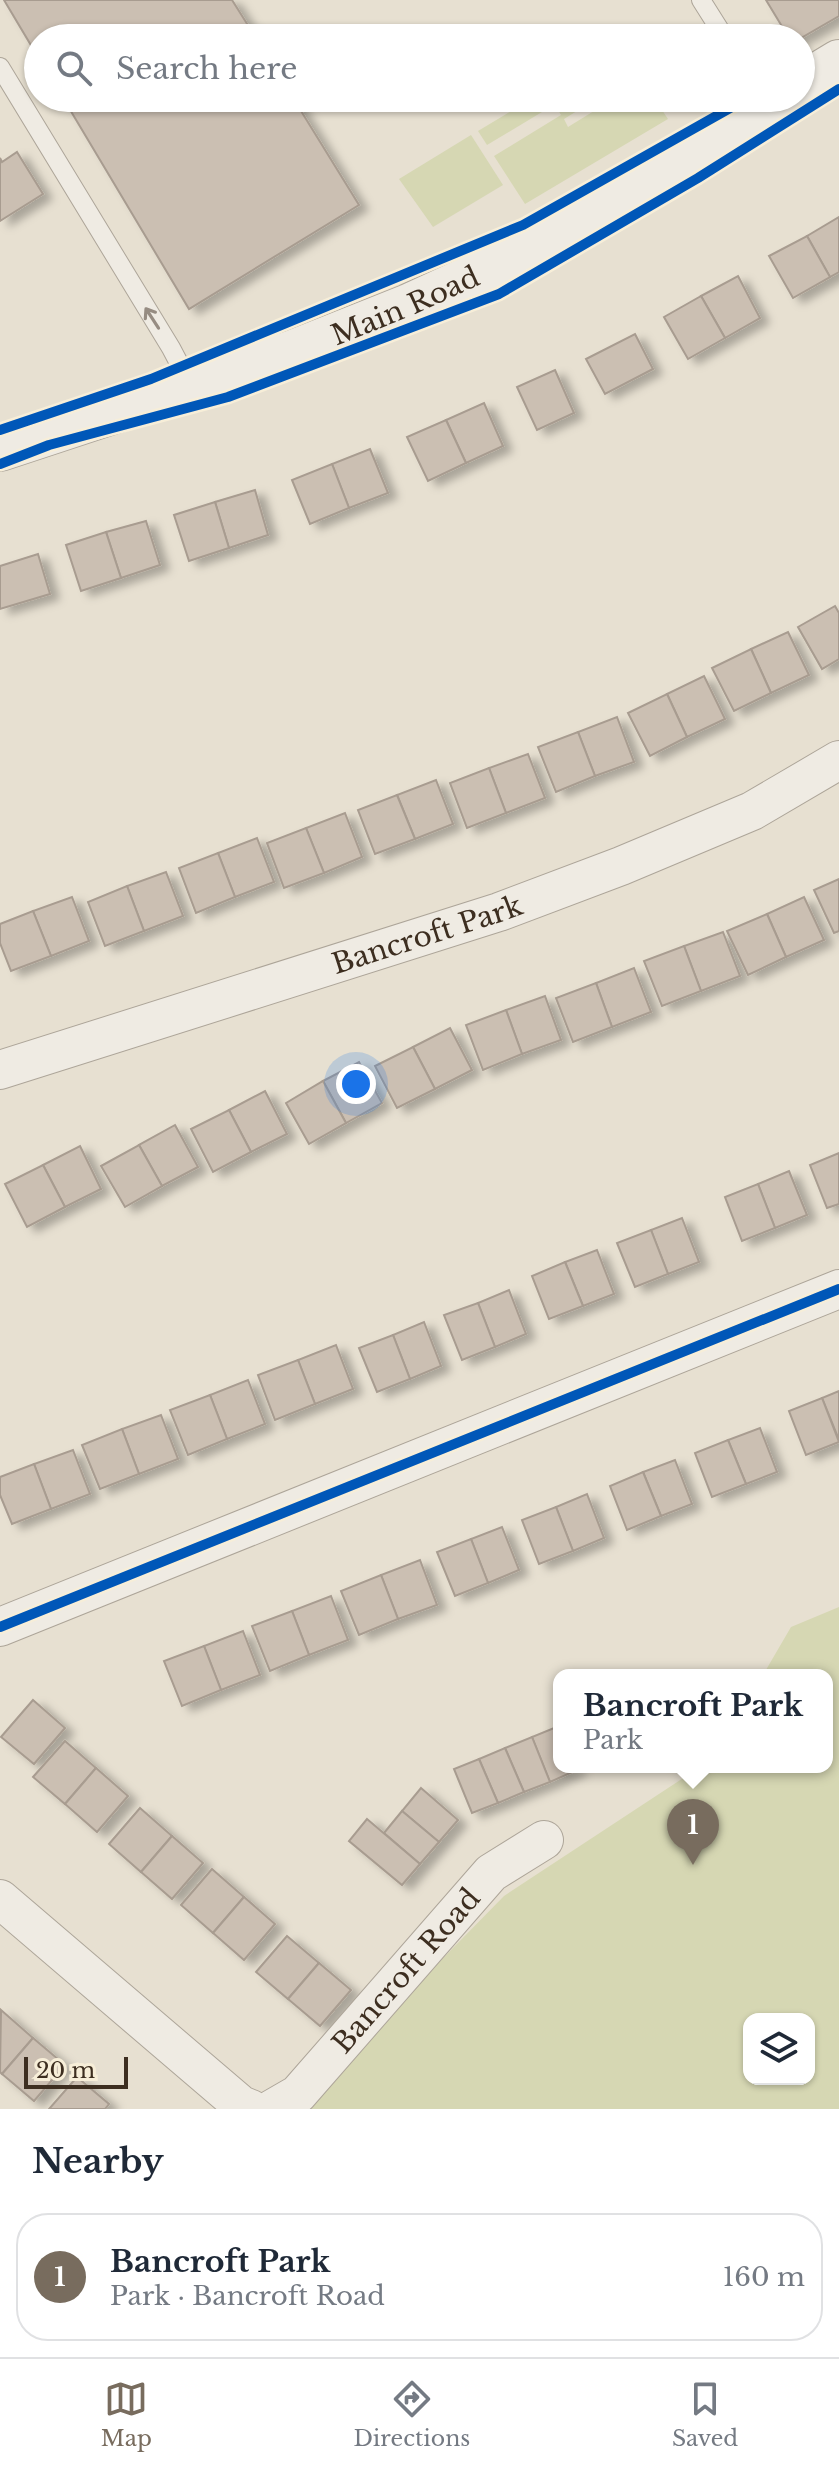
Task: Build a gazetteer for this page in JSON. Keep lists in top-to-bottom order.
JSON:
{
  "streets": {
    "street": ["Main Road", "Bancroft Park", "Bancroft Road"]
  },
  "scale_bar": "20 m",
  "page": {
    "search": "Search here",
    "popup": ["Bancroft Park", "Park"],
    "pins": "1",
    "scale": "20 m",
    "heading": "Nearby",
    "list": [
      {
        "mark": "1",
        "name": "Bancroft Park",
        "note": "Park · Bancroft Road",
        "value": "160 m"
      }
    ],
    "nav": ["Map", "Directions", "Saved"]
  }
}
